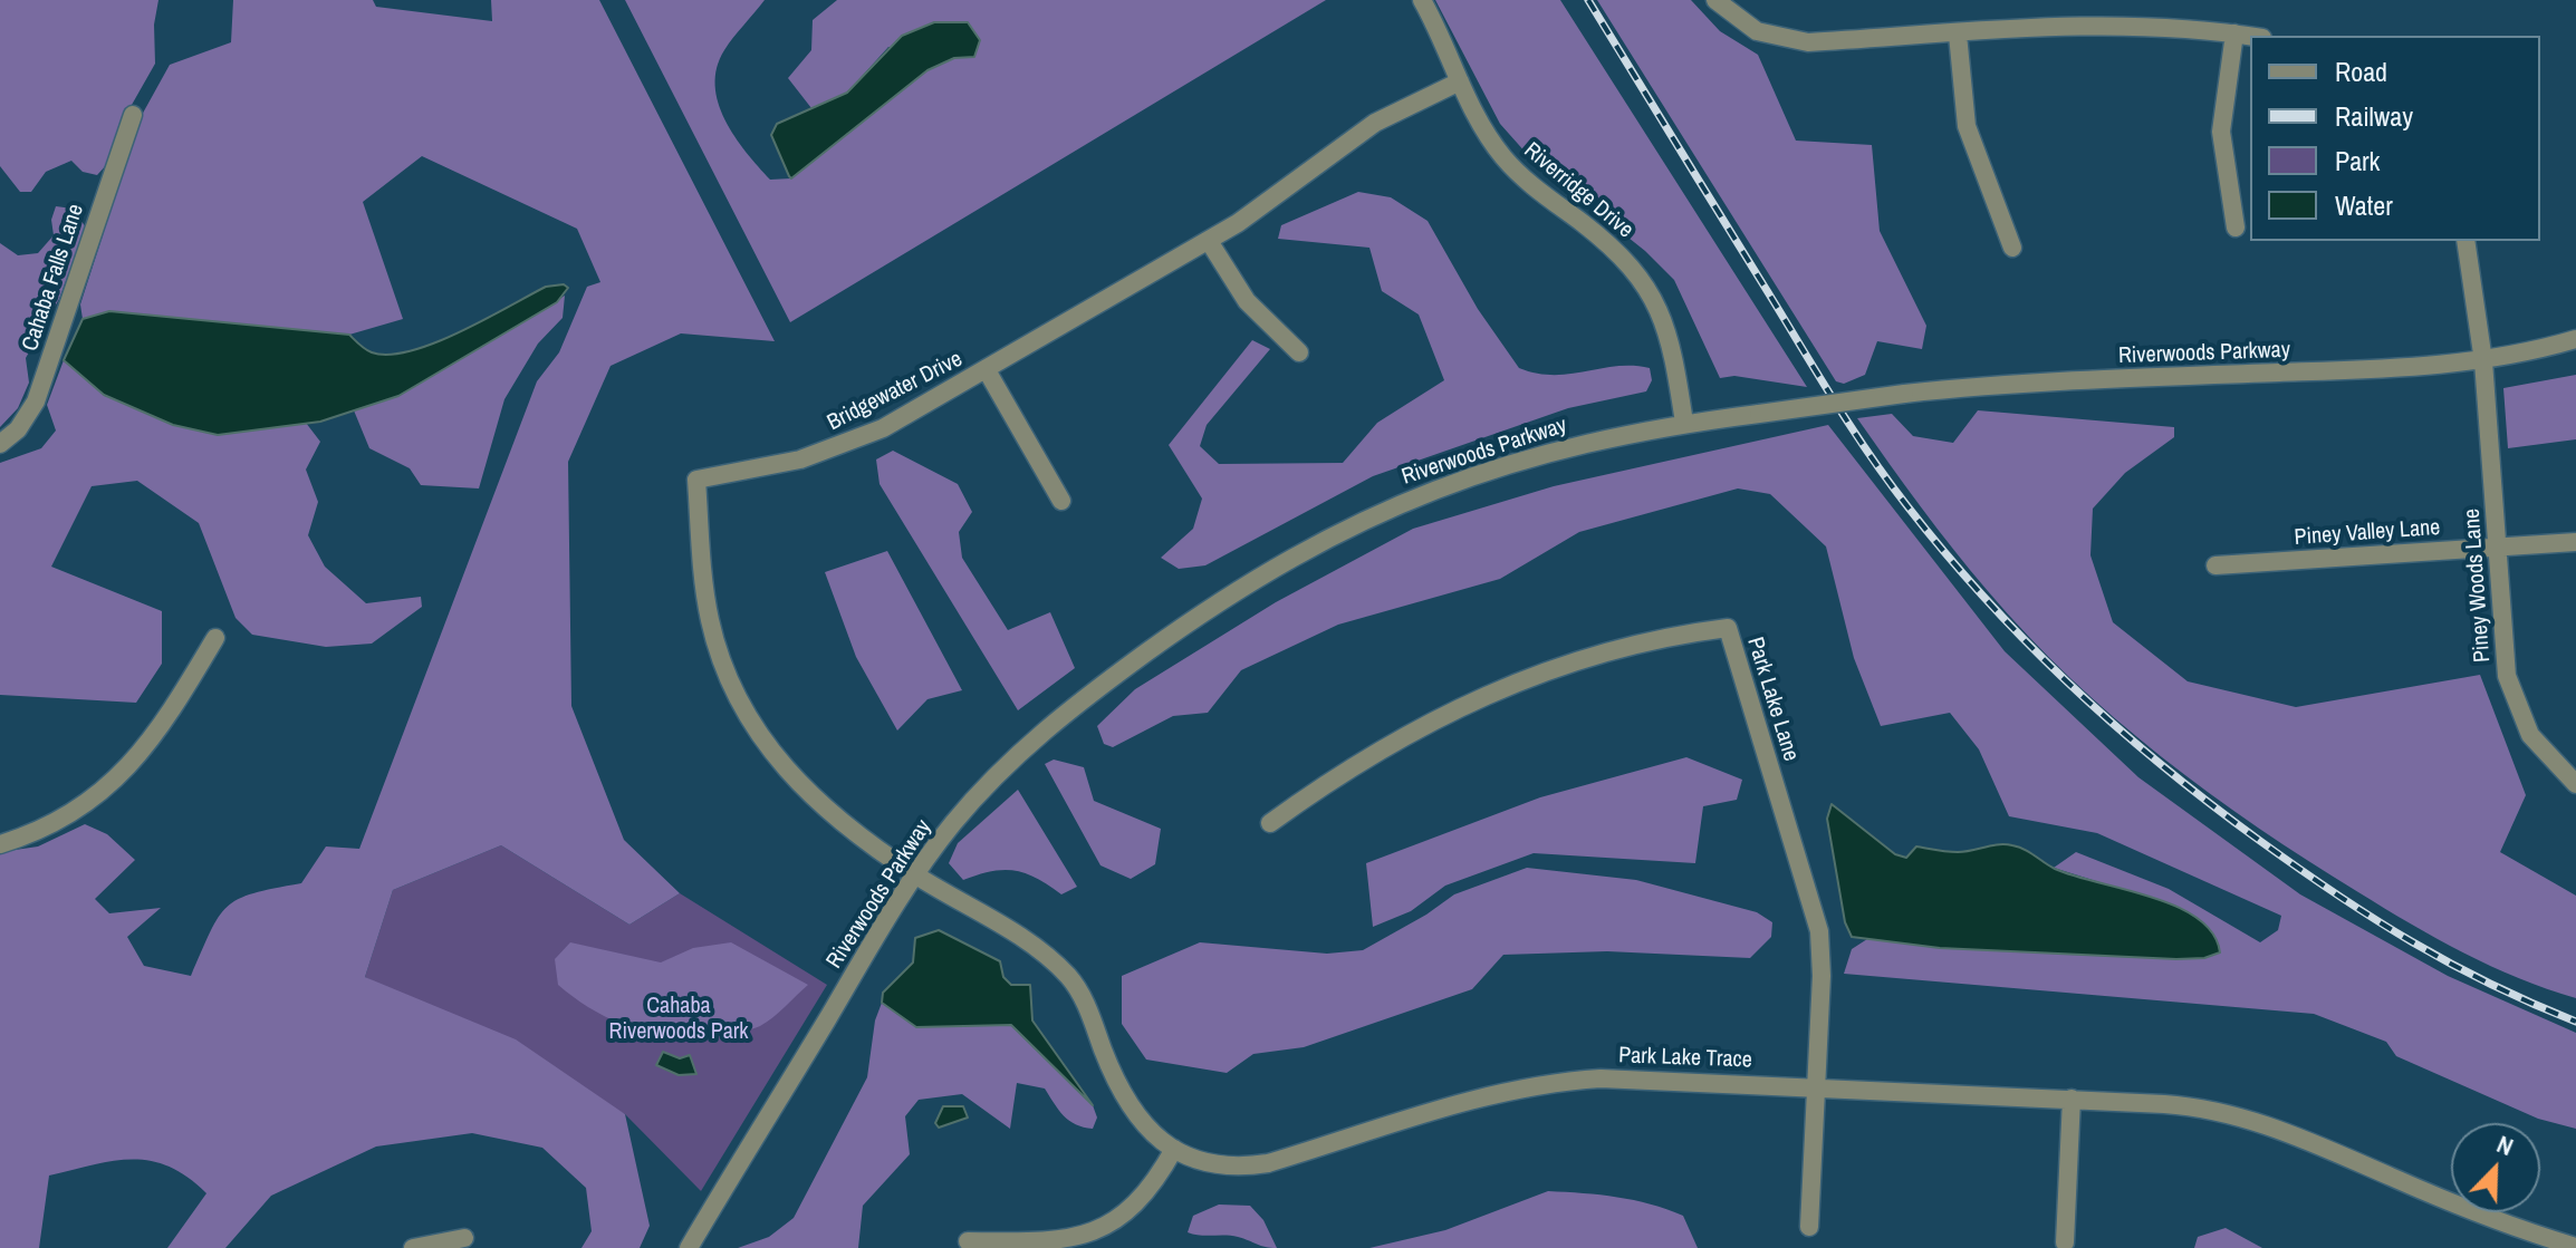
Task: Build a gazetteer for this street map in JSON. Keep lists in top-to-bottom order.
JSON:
{
  "streets": {
    "street": [
      "Riverridge Drive",
      "Cahaba Falls Lane",
      "Riverwoods Parkway",
      "Bridgewater Drive",
      "Piney Valley Lane",
      "Piney Woods Lane",
      "Park Lake Lane",
      "Park Lake Trace"
    ]
  },
  "crossings": [
    ["Riverridge Drive", "Riverwoods Parkway"],
    ["Riverridge Drive", "Bridgewater Drive"],
    ["Riverwoods Parkway", "Bridgewater Drive"],
    ["Riverwoods Parkway", "Piney Woods Lane"],
    ["Riverwoods Parkway", "Park Lake Trace"],
    ["Bridgewater Drive", "Park Lake Trace"],
    ["Piney Valley Lane", "Piney Woods Lane"],
    ["Park Lake Lane", "Park Lake Trace"]
  ],
  "parks": ["Cahaba Riverwoods Park"],
  "legend": [
    "Road",
    "Railway",
    "Park",
    "Water"
  ],
  "north": "top right"
}
